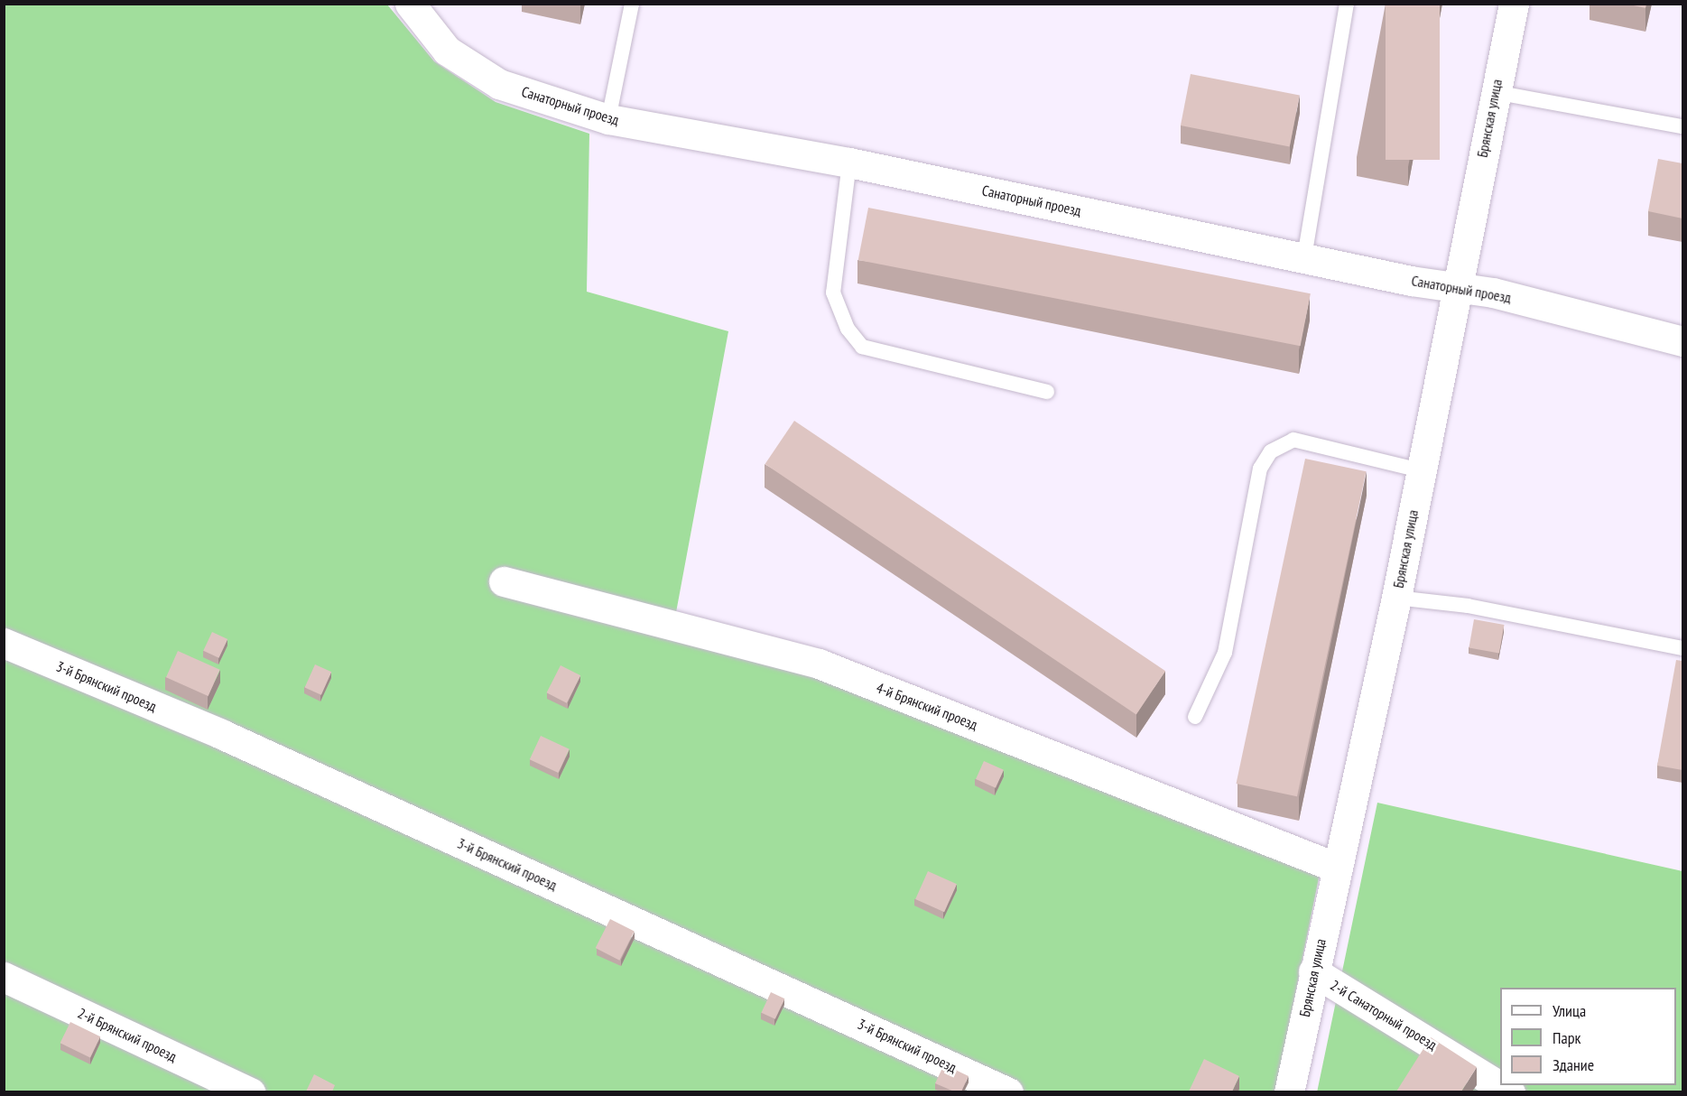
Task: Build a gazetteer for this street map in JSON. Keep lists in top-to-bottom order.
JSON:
{
  "streets": {
    "street": [
      "Санаторный проезд",
      "Брянская улица",
      "3-й Брянский проезд",
      "4-й Брянский проезд",
      "2-й Санаторный проезд",
      "2-й Брянский проезд"
    ]
  },
  "crossings": [
    ["Санаторный проезд", "Брянская улица"],
    ["Брянская улица", "4-й Брянский проезд"],
    ["Брянская улица", "2-й Санаторный проезд"]
  ],
  "legend": ["Улица", "Парк", "Здание"]
}
